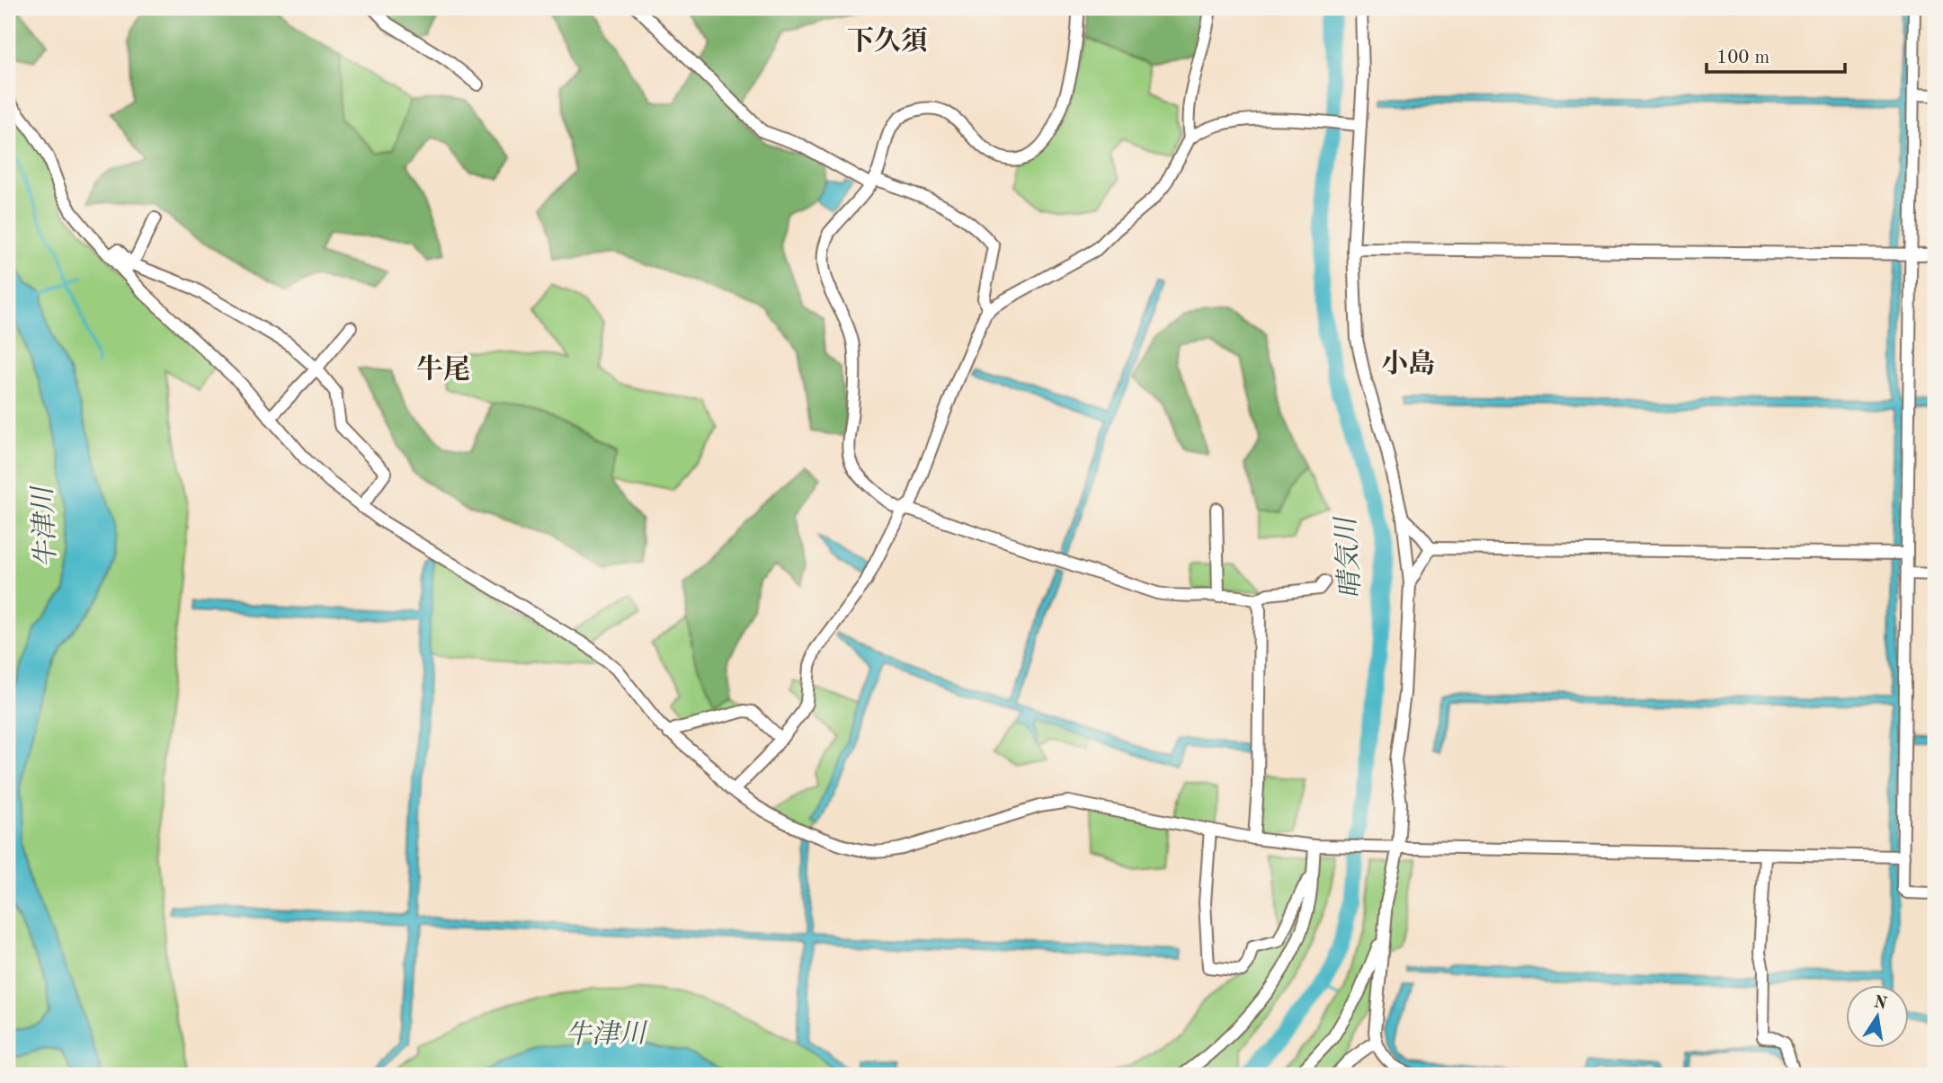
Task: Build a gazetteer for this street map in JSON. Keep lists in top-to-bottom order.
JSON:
{
  "districts": ["下久須", "小島", "牛尾"],
  "water": ["牛津川", "晴気川"],
  "scale_bar": "100 m",
  "north": "top"
}
